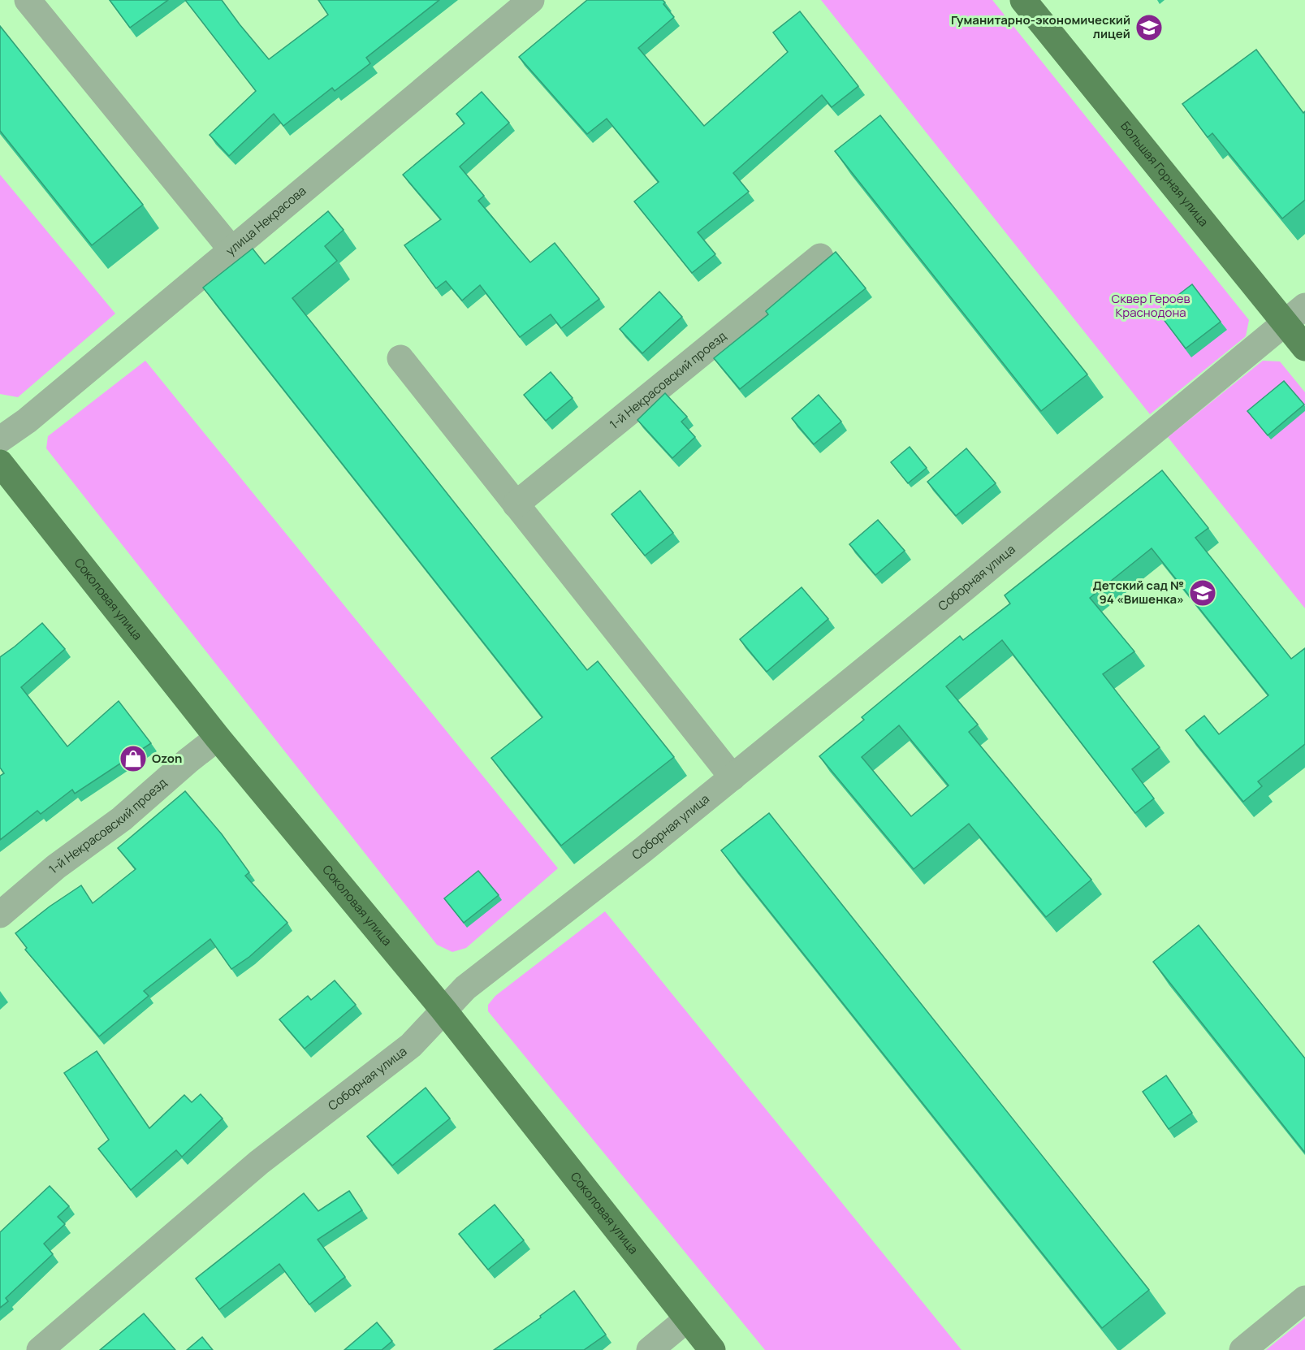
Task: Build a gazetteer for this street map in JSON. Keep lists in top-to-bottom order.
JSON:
{
  "streets": {
    "main road": ["Большая Горная улица", "Соколовая улица"],
    "street": ["улица Некрасова", "1-й Некрасовский проезд", "Соборная улица"]
  },
  "crossings": [
    ["Большая Горная улица", "Соборная улица"],
    ["1-й Некрасовский проезд", "Соколовая улица"],
    ["Соборная улица", "Соколовая улица"]
  ],
  "parks": ["Сквер Героев Краснодона"],
  "places": {
    "school or university": ["Гуманитарно-экономический лицей", "Детский сад № 94 «Вишенка»"],
    "shop": ["Ozon"]
  }
}
